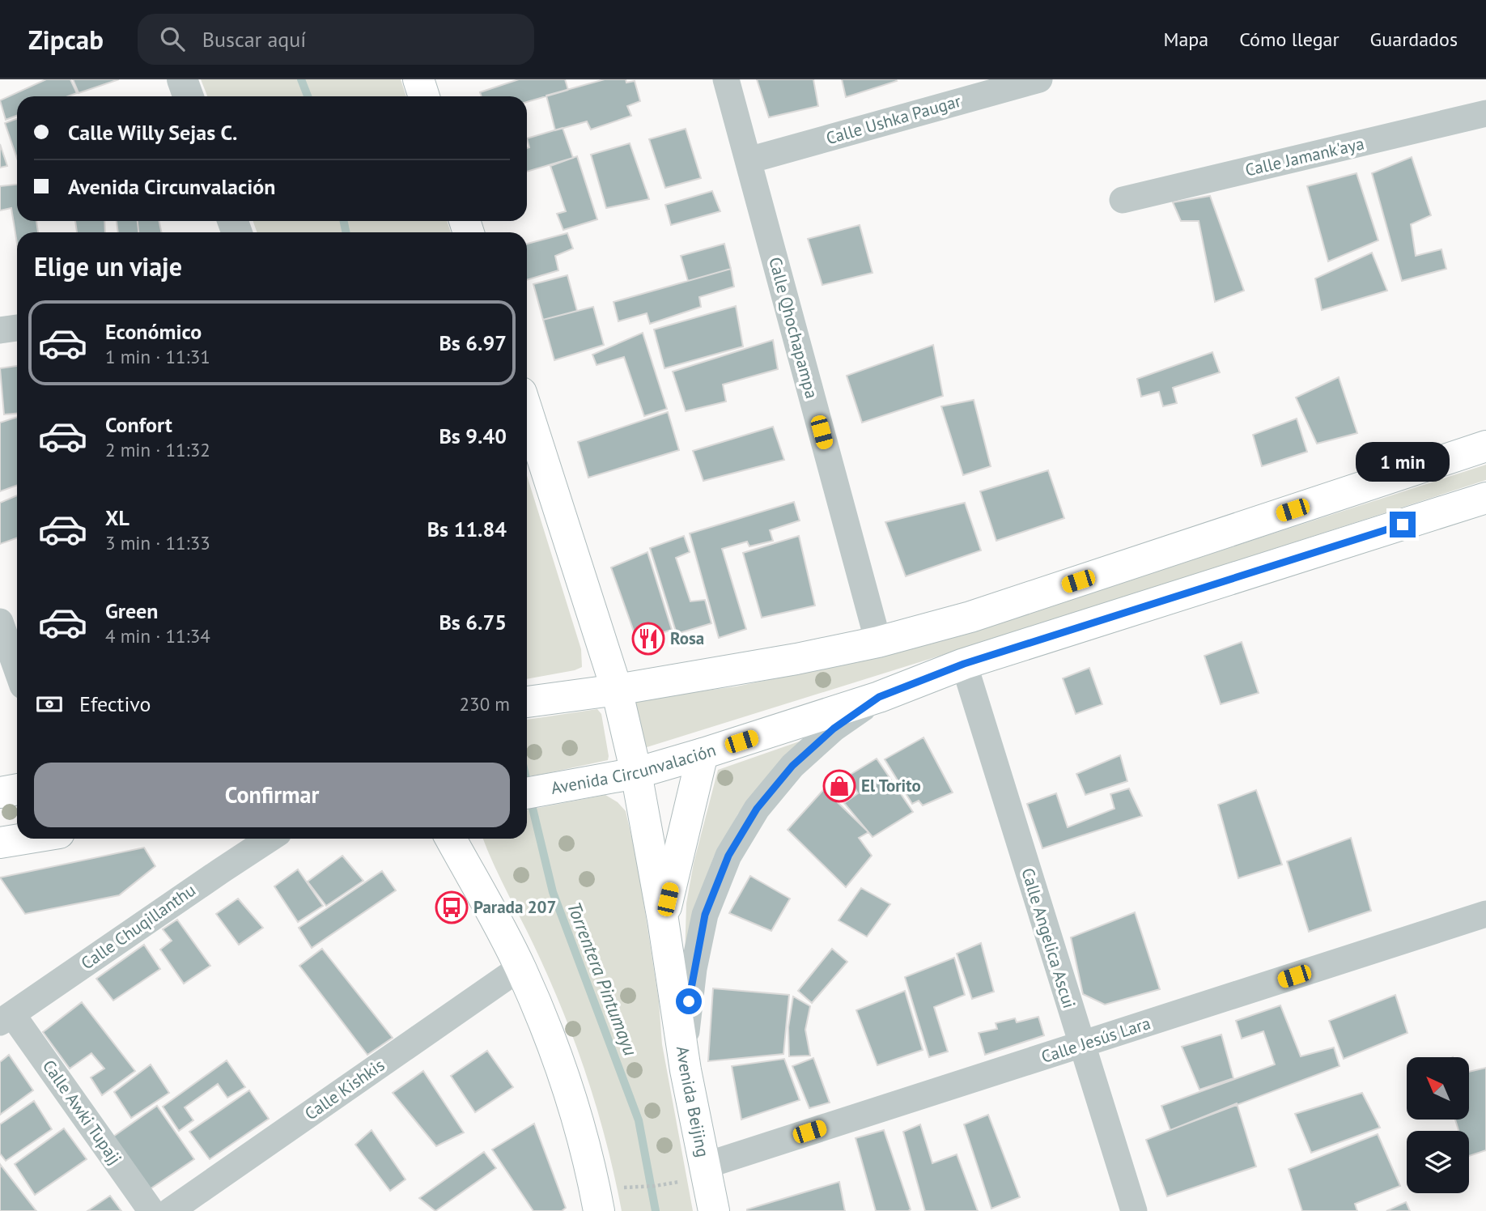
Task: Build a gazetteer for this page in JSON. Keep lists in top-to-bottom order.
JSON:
{
  "streets": {
    "main road": ["Avenida Circunvalación", "Avenida Beijing"],
    "street": [
      "Calle Ushka Paugar",
      "Calle Jamank'aya",
      "Calle Qhochapampa",
      "Calle Chuqillanthu",
      "Calle Angelica Ascui",
      "Calle Jesús Lara",
      "Calle Kishkis",
      "Calle Awki Tupajj"
    ]
  },
  "crossings": [
    ["Calle Ushka Paugar", "Calle Qhochapampa"],
    ["Avenida Circunvalación", "Calle Angelica Ascui"],
    ["Avenida Circunvalación", "Avenida Beijing"],
    ["Calle Chuqillanthu", "Calle Awki Tupajj"],
    ["Calle Angelica Ascui", "Calle Jesús Lara"],
    ["Calle Jesús Lara", "Avenida Beijing"]
  ],
  "water": ["Torrentera Pintumayu"],
  "places": {
    "restaurant": ["Rosa"],
    "shop": ["El Torito"],
    "bus stop": ["Parada 207"]
  },
  "north": "top left",
  "page": {
    "header": "Zipcab",
    "search": "Buscar aquí",
    "nav": ["Mapa", "Cómo llegar", "Guardados"],
    "banner": ["Calle Willy Sejas C.", "Avenida Circunvalación"],
    "heading": "Elige un viaje",
    "list": [
      {
        "name": "Económico",
        "note": "1 min · 11:31",
        "value": "Bs 6.97"
      },
      {
        "name": "Confort",
        "note": "2 min · 11:32",
        "value": "Bs 9.40"
      },
      {
        "name": "XL",
        "note": "3 min · 11:33",
        "value": "Bs 11.84"
      },
      {
        "name": "Green",
        "note": "4 min · 11:34",
        "value": "Bs 6.75"
      }
    ],
    "bubble": "1 min",
    "pay": ["Efectivo", "230 m"],
    "buttons": "Confirmar"
  }
}
